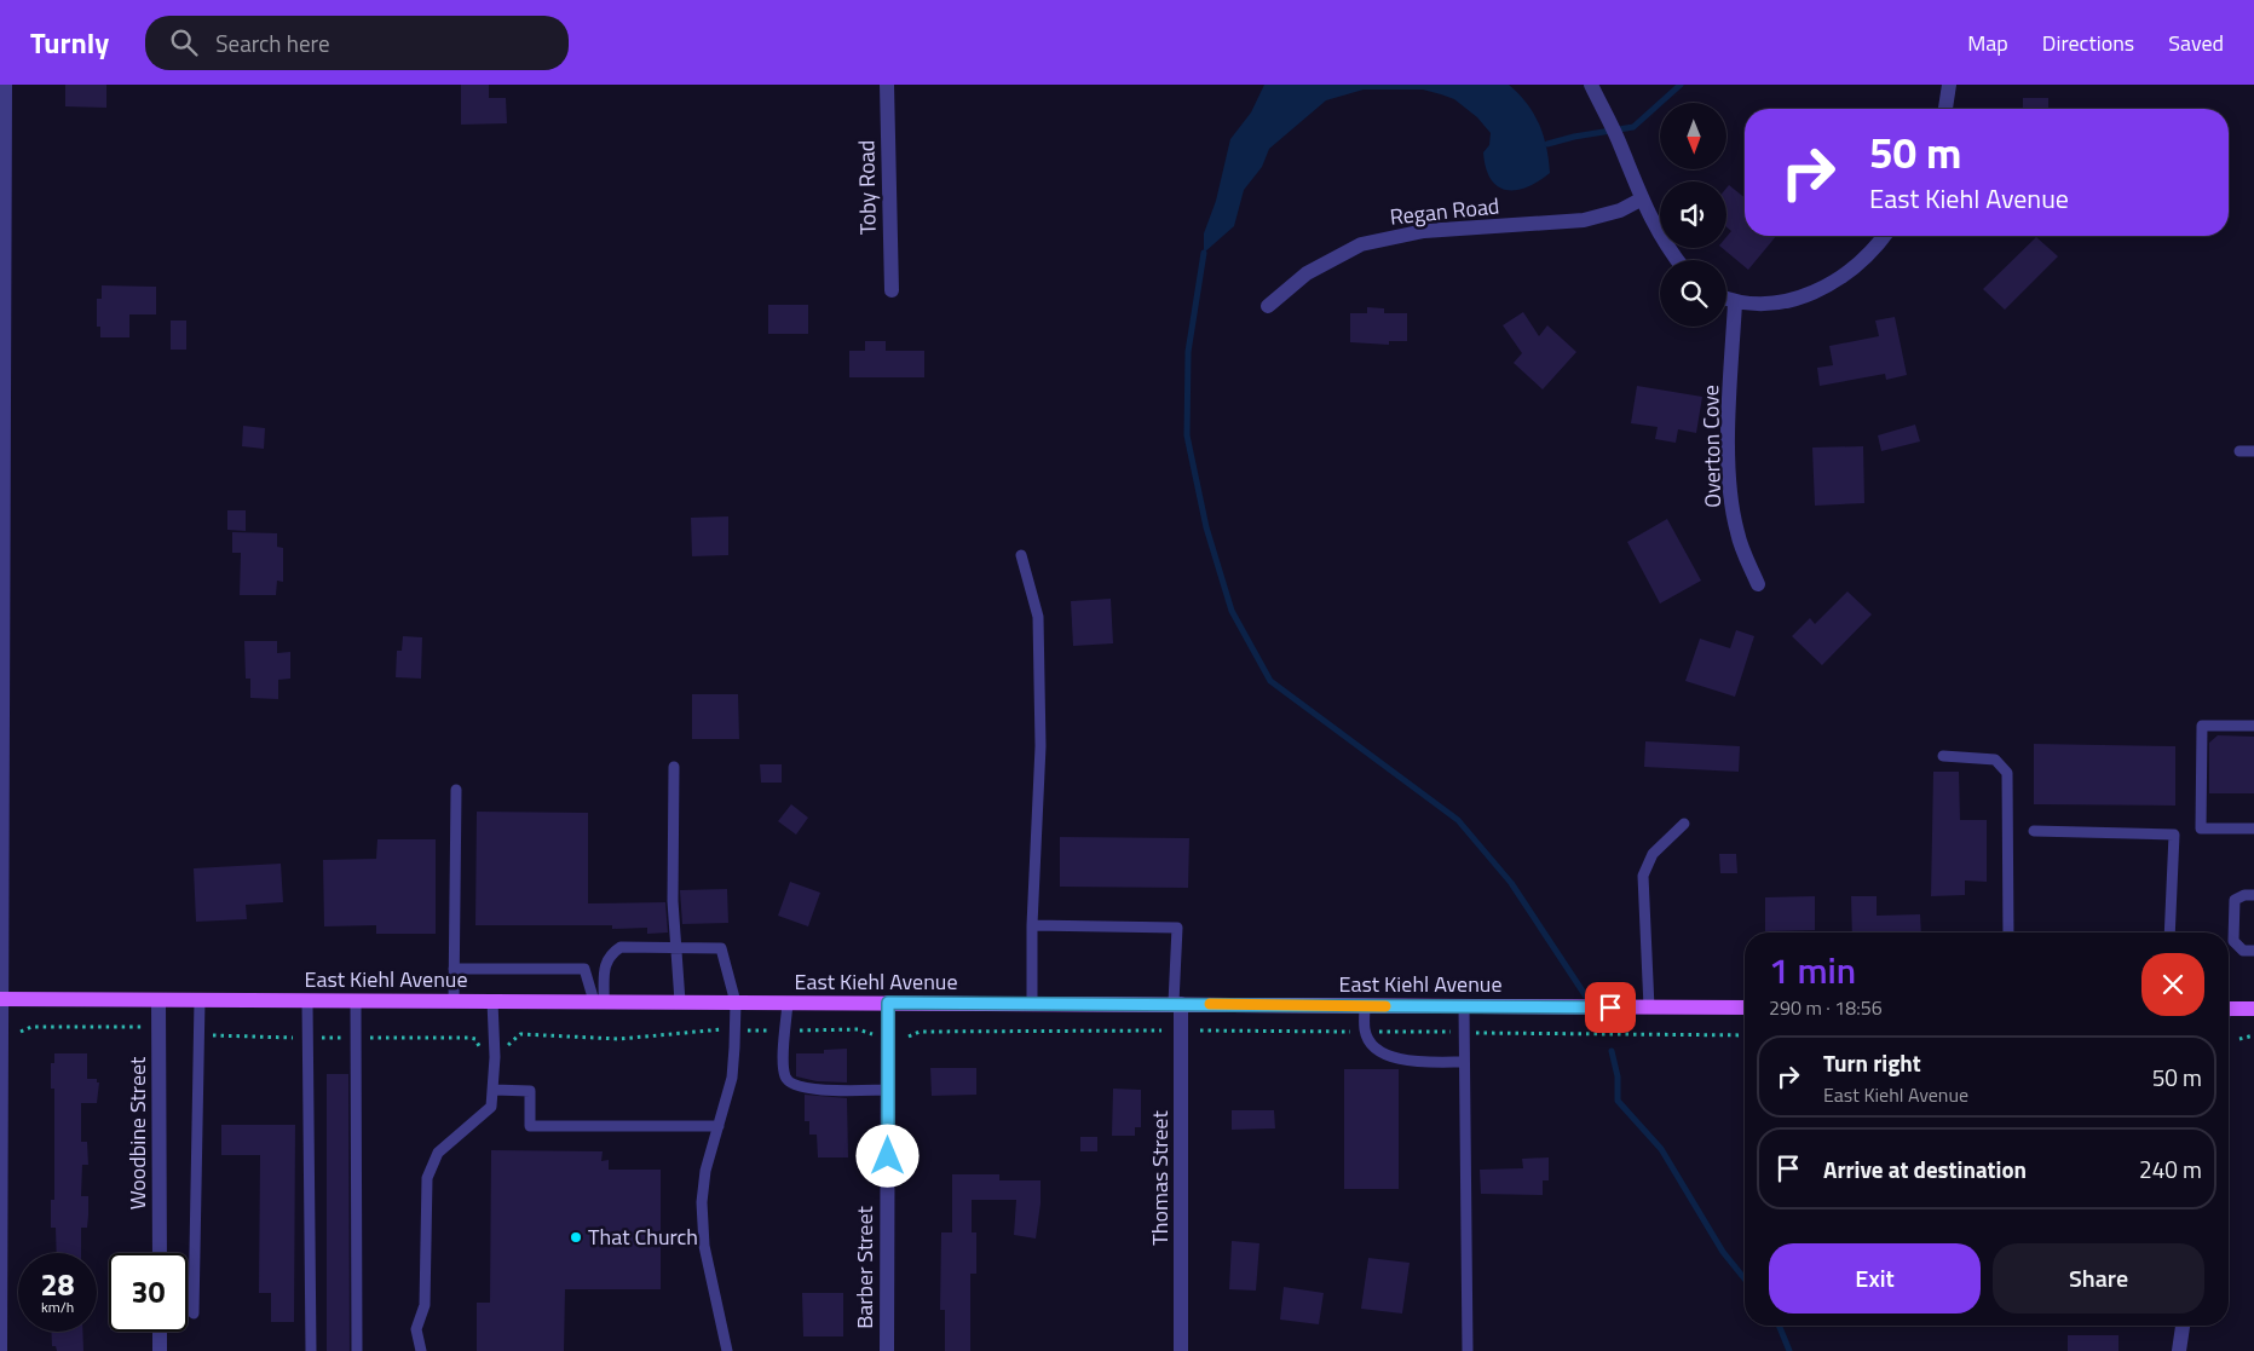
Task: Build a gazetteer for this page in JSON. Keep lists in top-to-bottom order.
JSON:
{
  "streets": {
    "main road": ["East Kiehl Avenue"],
    "street": [
      "Toby Road",
      "Regan Road",
      "Overton Cove",
      "Woodbine Street",
      "Thomas Street",
      "Barber Street"
    ]
  },
  "crossings": [
    ["East Kiehl Avenue", "Woodbine Street"],
    ["East Kiehl Avenue", "Thomas Street"],
    ["East Kiehl Avenue", "Barber Street"]
  ],
  "places": ["That Church"],
  "north": "bottom",
  "page": {
    "header": "Turnly",
    "search": "Search here",
    "nav": ["Map", "Directions", "Saved"],
    "turn": ["50 m", "East Kiehl Avenue"],
    "heading": ["1 min", "290 m · 18:56"],
    "list": [
      {
        "name": "Turn right",
        "note": "East Kiehl Avenue",
        "value": "50 m"
      },
      {
        "name": "Arrive at destination",
        "value": "240 m"
      }
    ],
    "buttons": ["Exit", "Share"],
    "speed": "28 km/h",
    "limit": "30"
  }
}
